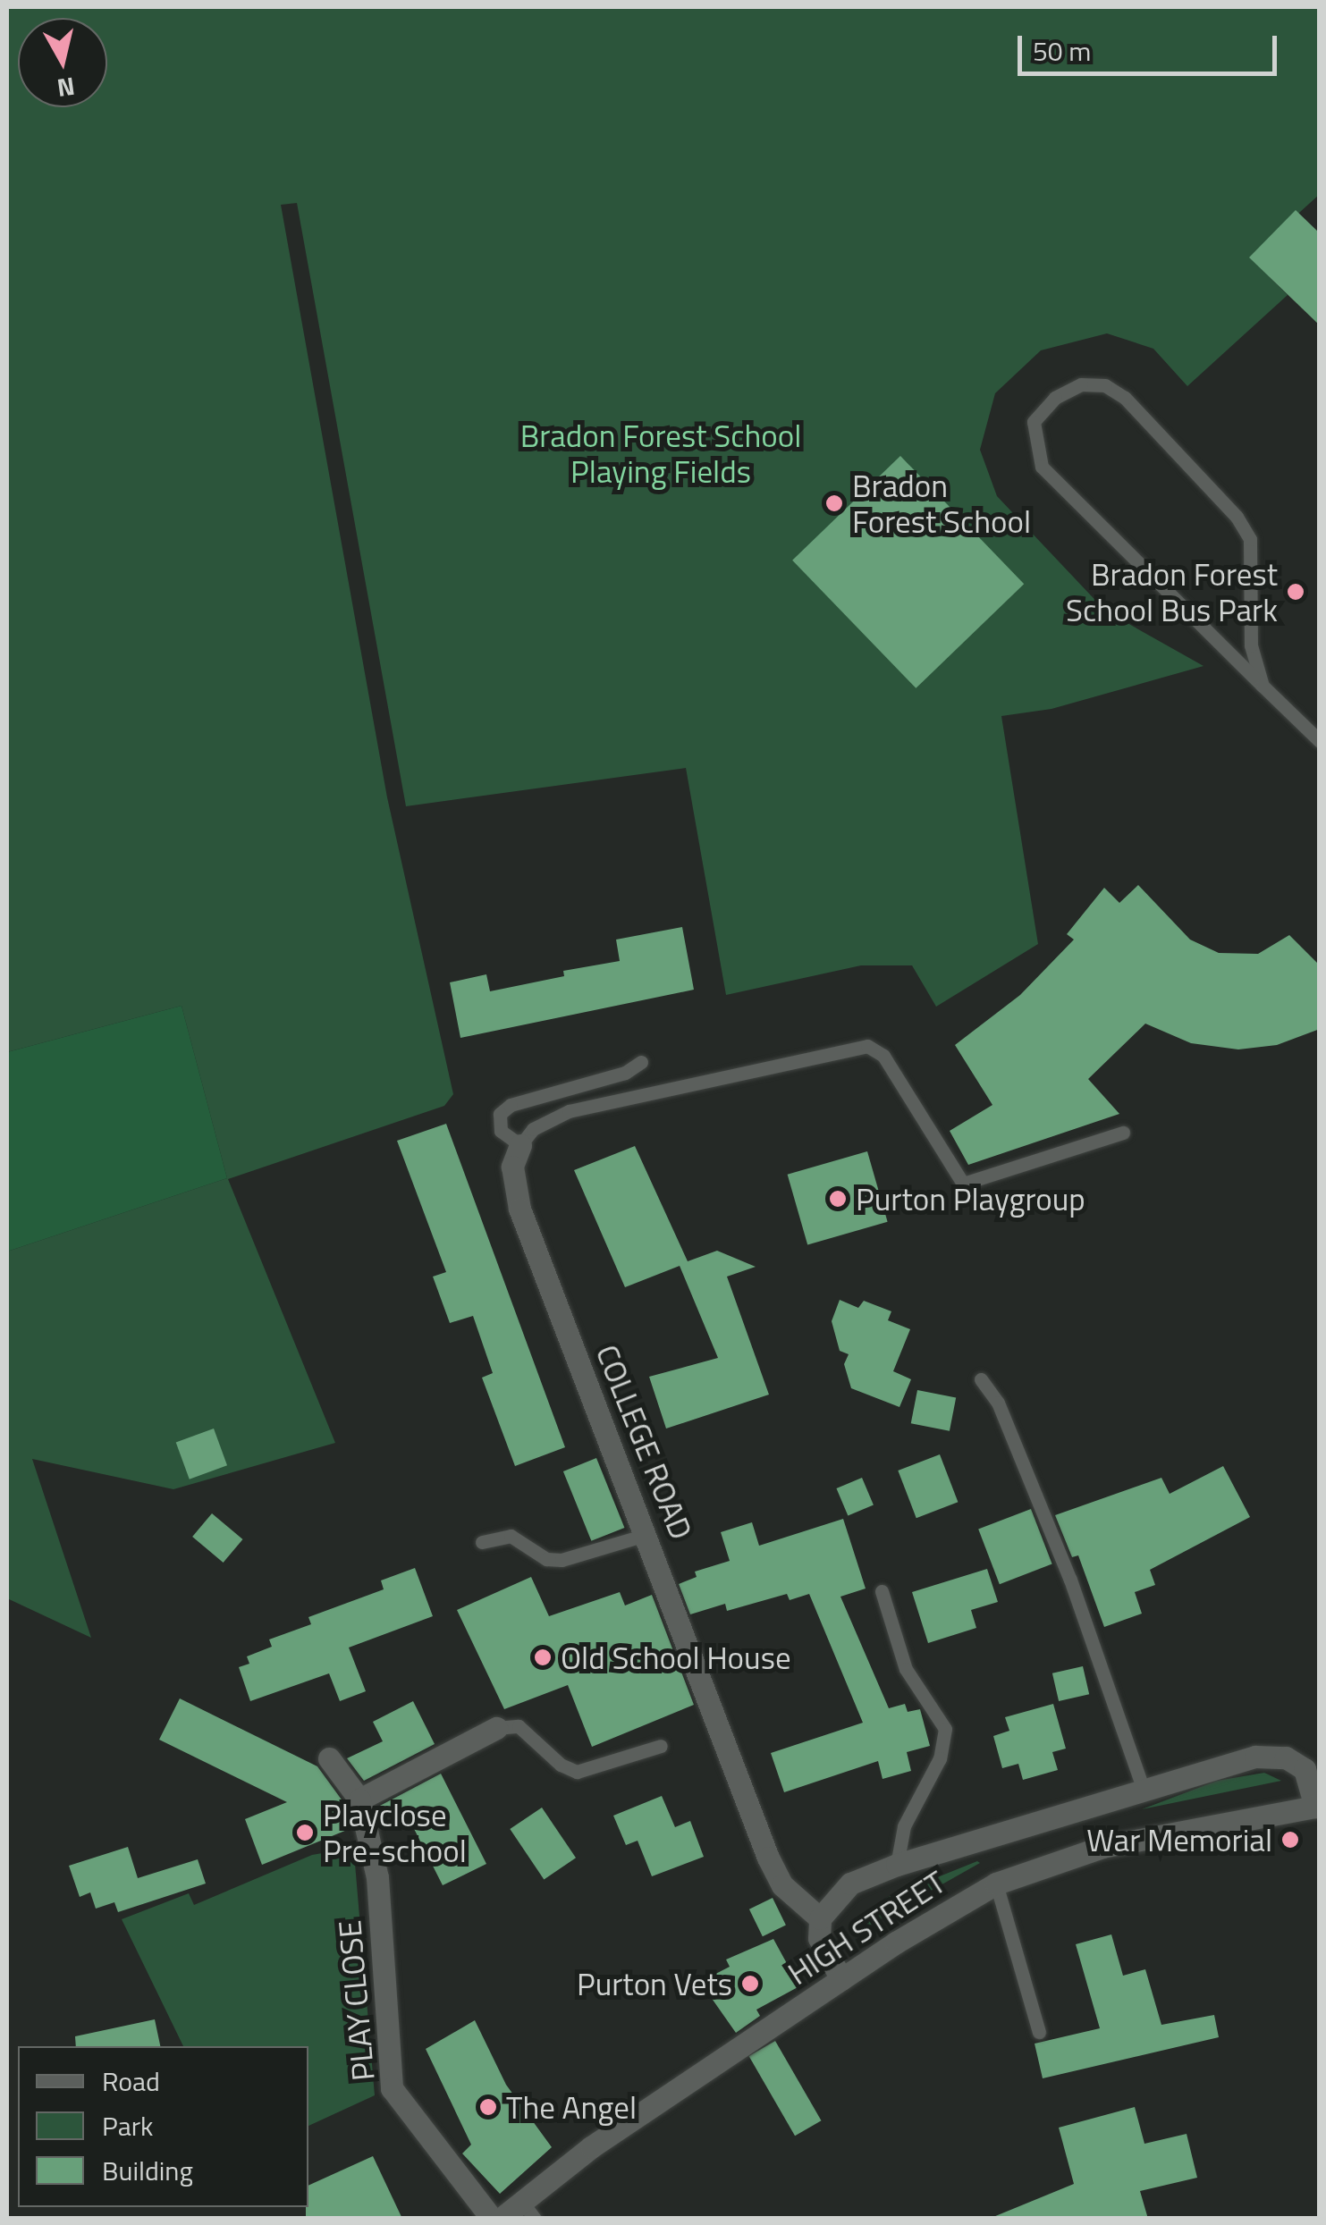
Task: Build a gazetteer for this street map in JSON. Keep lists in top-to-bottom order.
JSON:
{
  "streets": {
    "street": ["COLLEGE ROAD", "HIGH STREET", "PLAY CLOSE"]
  },
  "parks": ["Bradon Forest School Playing Fields"],
  "places": [
    "Bradon Forest School",
    "Bradon Forest School Bus Park",
    "Purton Playgroup",
    "Old School House",
    "Playclose Pre-school",
    "War Memorial",
    "Purton Vets",
    "The Angel"
  ],
  "legend": ["Road", "Park", "Building"],
  "scale_bar": "50 m",
  "north": "bottom"
}
